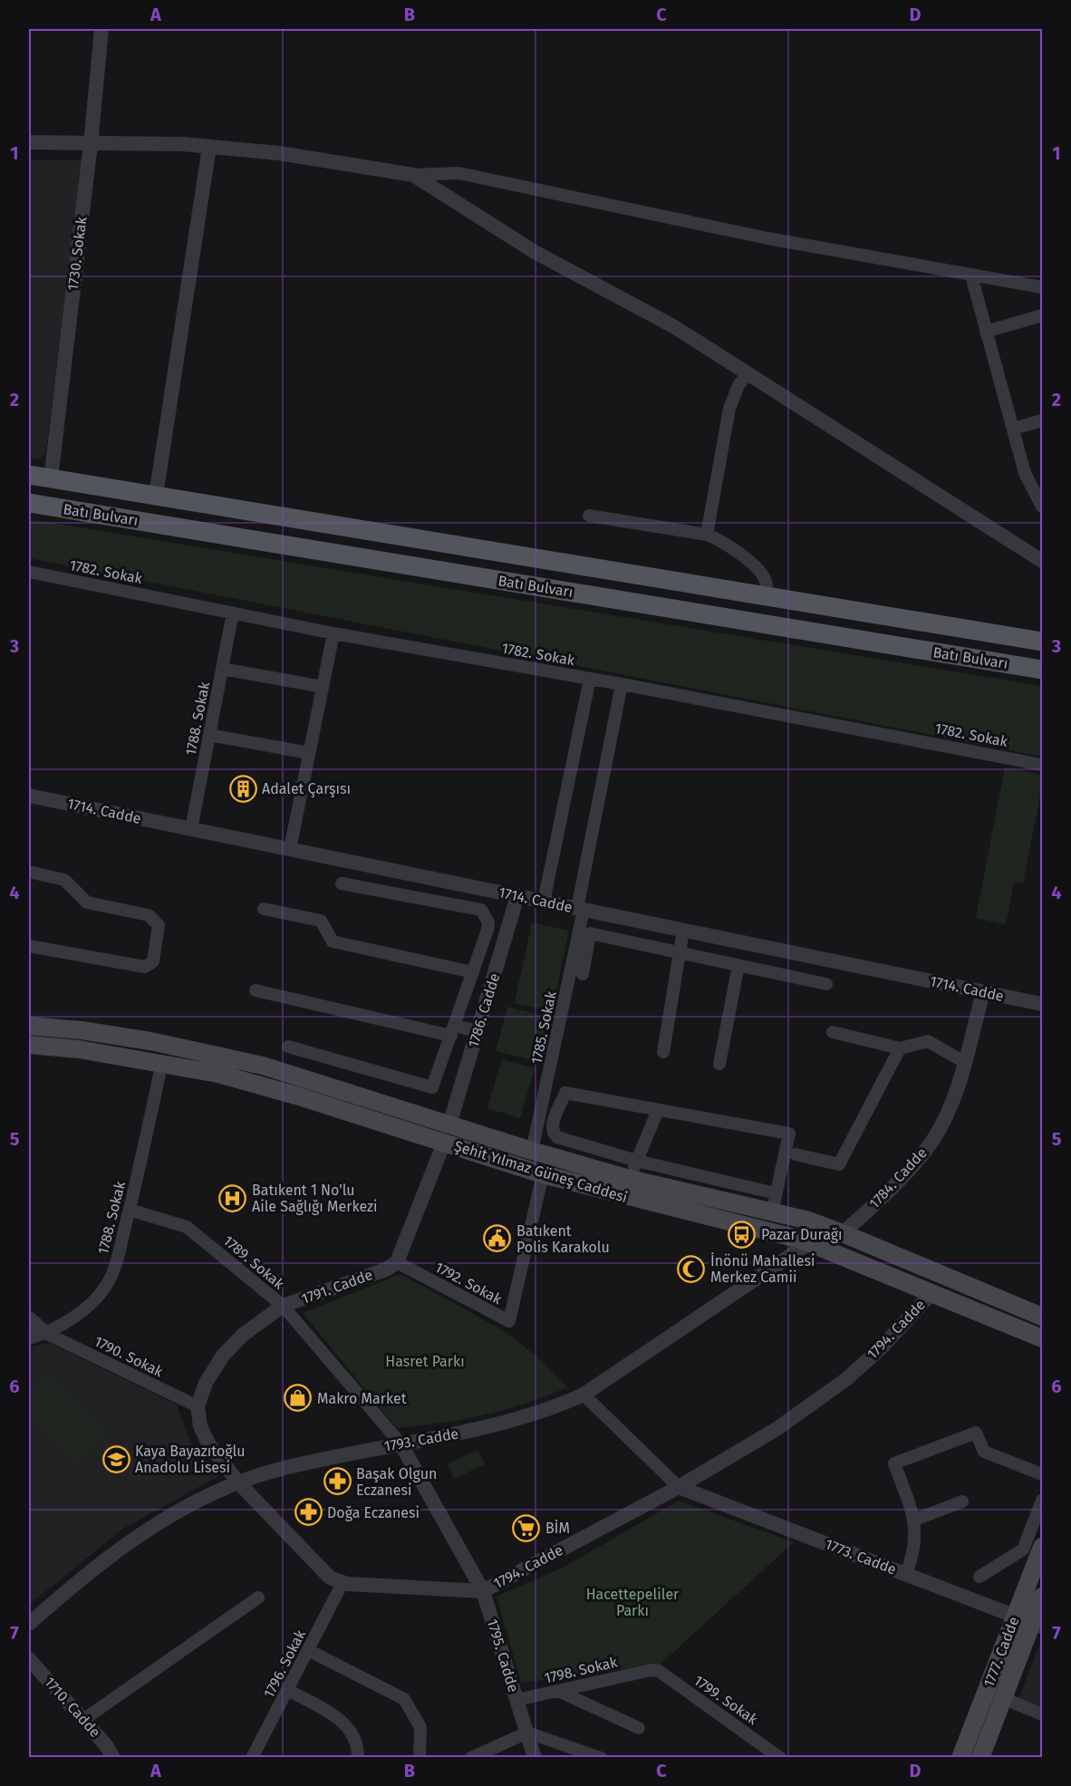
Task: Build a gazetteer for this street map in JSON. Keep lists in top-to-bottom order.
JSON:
{
  "streets": {
    "main road": ["Batı Bulvarı", "Şehit Yılmaz Güneş Caddesi", "1777. Cadde"],
    "street": [
      "1730. Sokak",
      "1782. Sokak",
      "1788. Sokak",
      "1714. Cadde",
      "1786. Cadde",
      "1785. Sokak",
      "1784. Cadde",
      "1789. Sokak",
      "1792. Sokak",
      "1791. Cadde",
      "1794. Cadde",
      "1790. Sokak",
      "1793. Cadde",
      "1773. Cadde",
      "1795. Cadde",
      "1796. Sokak",
      "1798. Sokak",
      "1799. Sokak",
      "1710. Cadde"
    ]
  },
  "crossings": [
    ["1730. Sokak", "Batı Bulvarı"],
    ["1782. Sokak", "1788. Sokak"],
    ["1782. Sokak", "1785. Sokak"],
    ["1788. Sokak", "1714. Cadde"],
    ["1788. Sokak", "Şehit Yılmaz Güneş Caddesi"],
    ["1788. Sokak", "1789. Sokak"],
    ["1788. Sokak", "1790. Sokak"],
    ["1714. Cadde", "1786. Cadde"],
    ["1714. Cadde", "1785. Sokak"],
    ["1714. Cadde", "1784. Cadde"],
    ["1786. Cadde", "Şehit Yılmaz Güneş Caddesi"],
    ["1785. Sokak", "Şehit Yılmaz Güneş Caddesi"],
    ["Şehit Yılmaz Güneş Caddesi", "1784. Cadde"],
    ["Şehit Yılmaz Güneş Caddesi", "1792. Sokak"],
    ["Şehit Yılmaz Güneş Caddesi", "1794. Cadde"],
    ["Şehit Yılmaz Güneş Caddesi", "1793. Cadde"],
    ["1789. Sokak", "1791. Cadde"],
    ["1789. Sokak", "1793. Cadde"],
    ["1789. Sokak", "1795. Cadde"],
    ["1792. Sokak", "1791. Cadde"],
    ["1791. Cadde", "1794. Cadde"],
    ["1791. Cadde", "1790. Sokak"],
    ["1794. Cadde", "1790. Sokak"],
    ["1794. Cadde", "1793. Cadde"],
    ["1794. Cadde", "1773. Cadde"],
    ["1794. Cadde", "1795. Cadde"],
    ["1794. Cadde", "1796. Sokak"],
    ["1793. Cadde", "1795. Cadde"],
    ["1773. Cadde", "1777. Cadde"],
    ["1795. Cadde", "1798. Sokak"],
    ["1798. Sokak", "1799. Sokak"]
  ],
  "parks": ["Hasret Parkı", "Hacettepeliler Parkı"],
  "places": {
    "building": ["Adalet Çarşısı"],
    "hospital": ["Batıkent 1 No'lu Aile Sağlığı Merkezi"],
    "bus stop": ["Pazar Durağı"],
    "public building": ["Batıkent Polis Karakolu"],
    "mosque": ["İnönü Mahallesi Merkez Camii"],
    "shop": ["Makro Market"],
    "school or university": ["Kaya Bayazıtoğlu Anadolu Lisesi"],
    "pharmacy": ["Başak Olgun Eczanesi", "Doğa Eczanesi"],
    "supermarket": ["BİM"]
  },
  "grid": {
    "columns": [
      "A",
      "B",
      "C",
      "D"
    ],
    "rows": [
      "1",
      "2",
      "3",
      "4",
      "5",
      "6",
      "7"
    ]
  }
}
